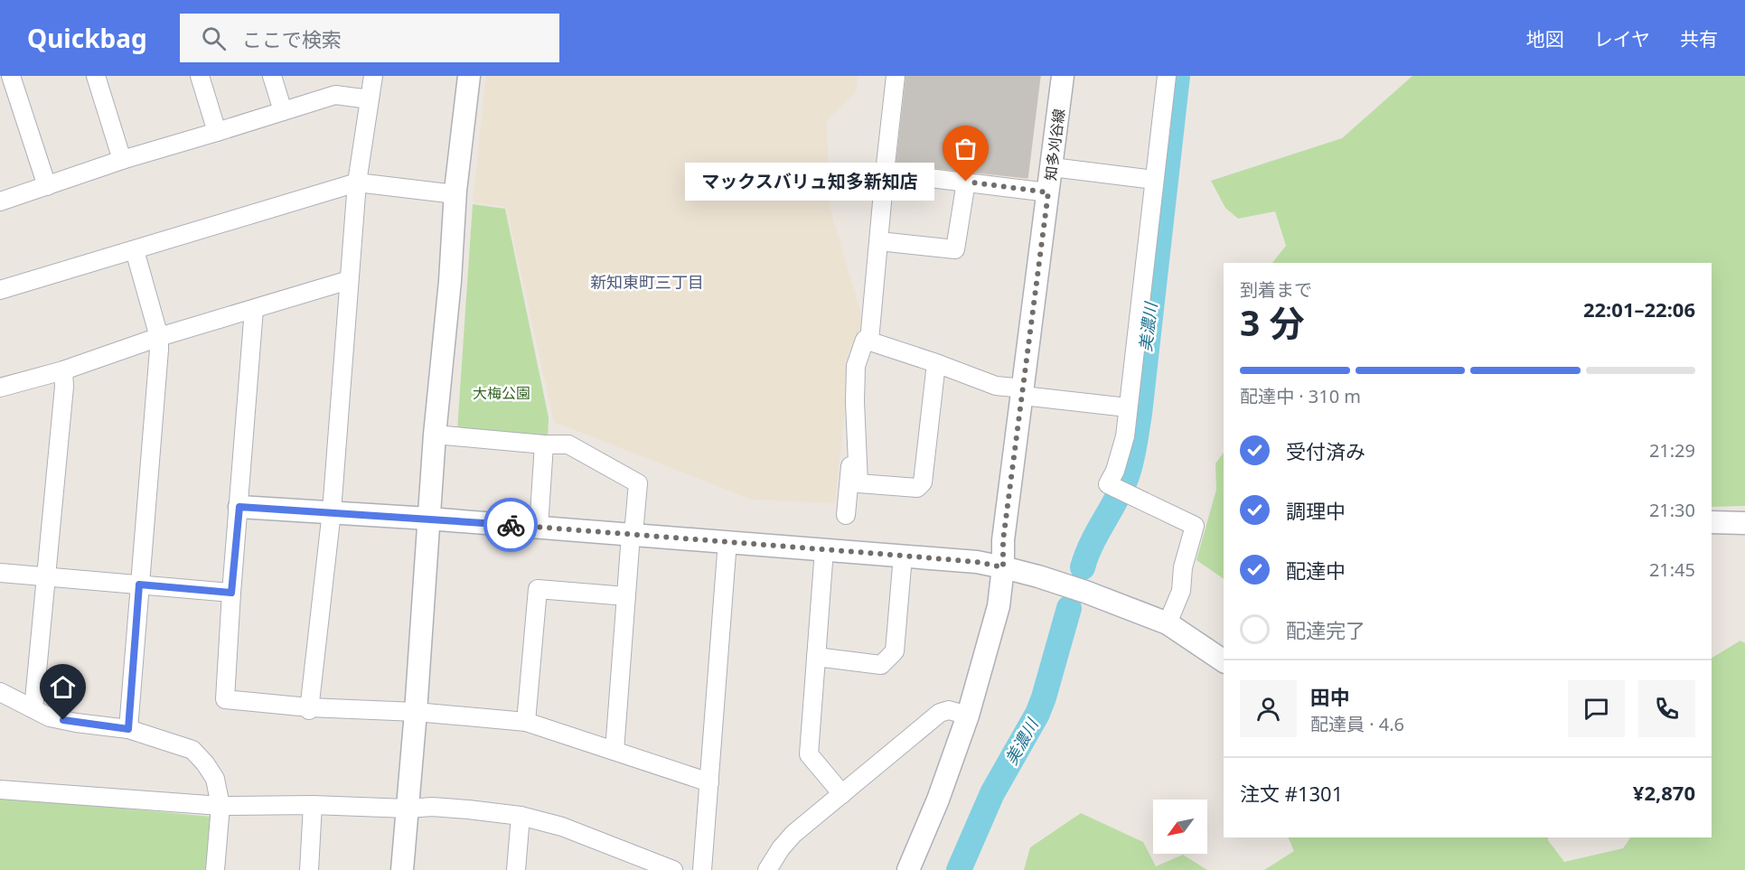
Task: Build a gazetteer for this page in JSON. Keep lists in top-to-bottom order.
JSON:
{
  "streets": {
    "street": ["知多刈谷線"]
  },
  "districts": ["新知東町三丁目"],
  "water": ["美濃川"],
  "parks": ["大梅公園"],
  "places": ["マックスバリュ知多新知店"],
  "north": "bottom left",
  "page": {
    "header": "Quickbag",
    "search": "ここで検索",
    "nav": ["地図", "レイヤ", "共有"],
    "bubble": "マックスバリュ知多新知店",
    "heading": ["3 分", "到着まで", "22:01–22:06"],
    "panel": [
      "田中",
      "配達員 · 4.6",
      "注文 #1301",
      "¥2,870"
    ],
    "bar": "配達中 · 310 m",
    "list": [
      ["受付済み", "21:29"],
      ["調理中", "21:30"],
      ["配達中", "21:45"],
      "配達完了"
    ]
  }
}
